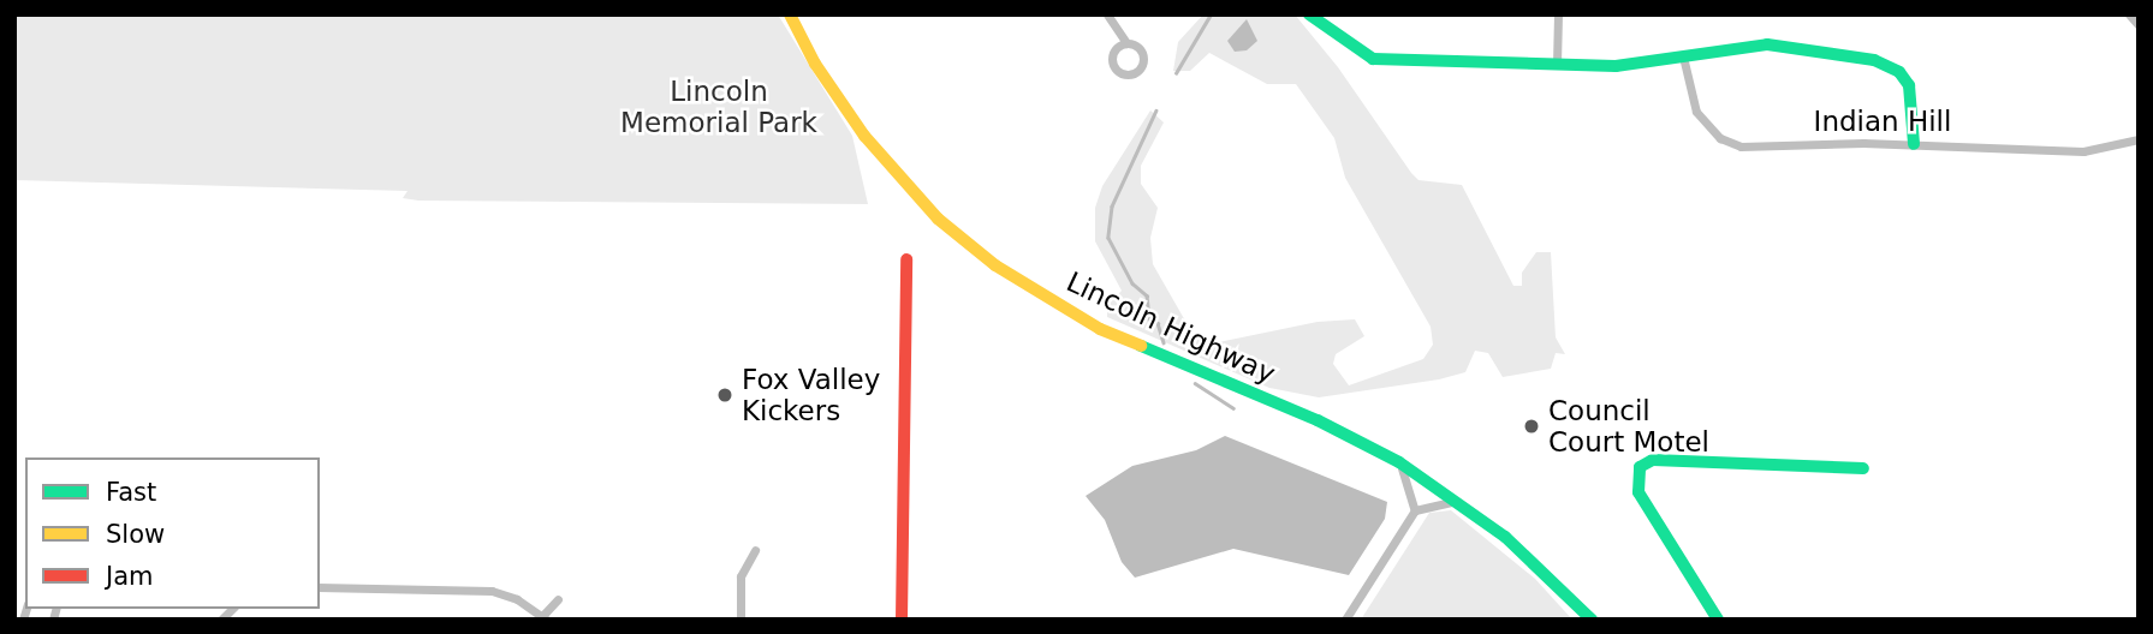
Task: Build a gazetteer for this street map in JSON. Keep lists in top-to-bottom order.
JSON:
{
  "streets": {
    "street": ["Indian Hill", "Lincoln Highway"]
  },
  "parks": ["Lincoln Memorial Park"],
  "places": ["Fox Valley Kickers", "Council Court Motel"],
  "legend": ["Fast", "Slow", "Jam"]
}
